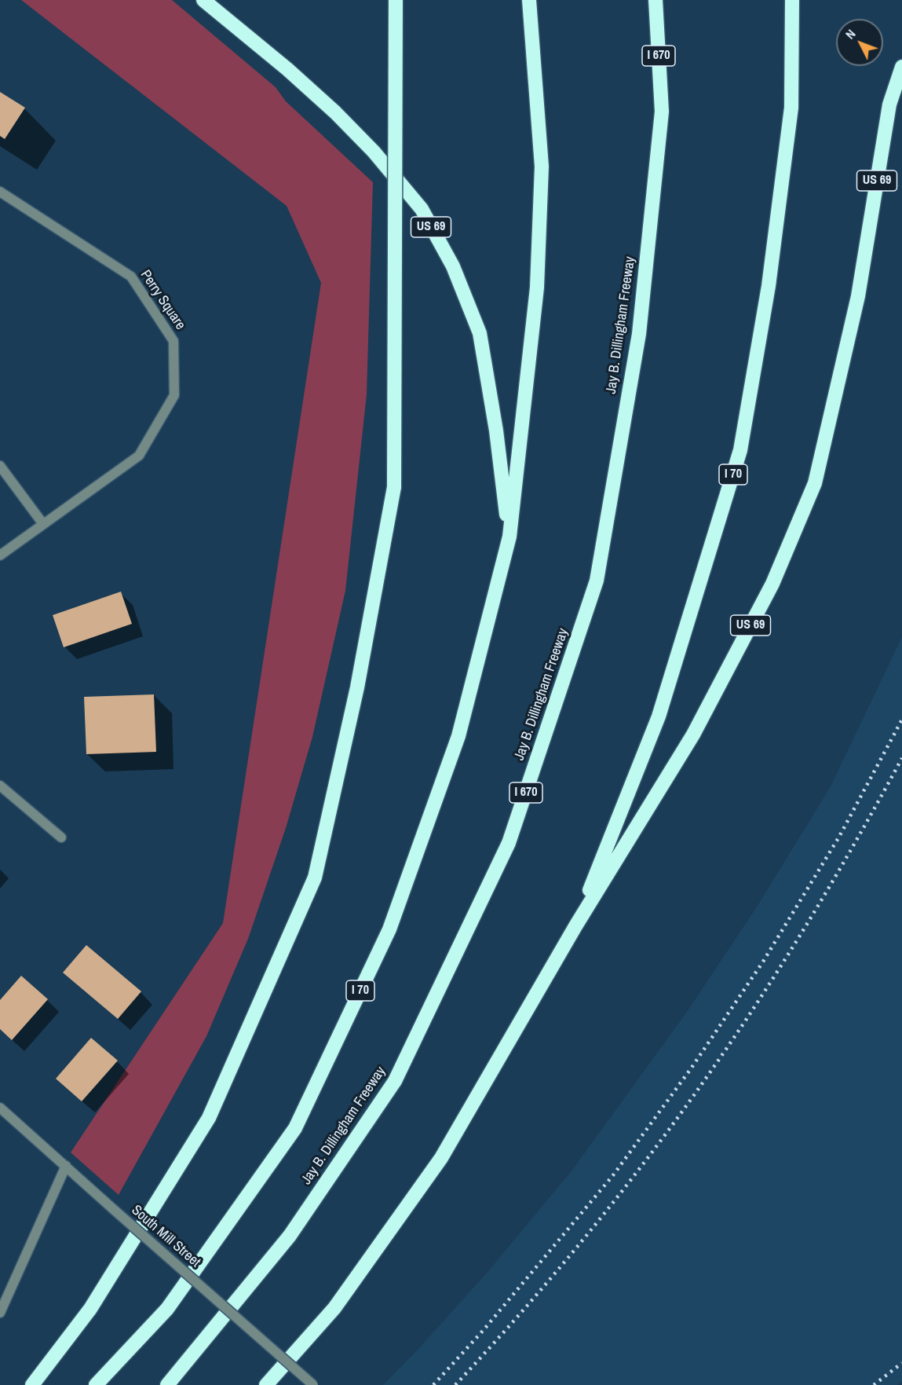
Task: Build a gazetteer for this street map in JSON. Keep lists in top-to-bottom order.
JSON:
{
  "streets": {
    "highway": [
      "I 670",
      "US 69",
      "Jay B. Dillingham Freeway",
      "I 70"
    ],
    "street": ["Perry Square", "South Mill Street"]
  },
  "crossings": [
    ["US 69", "I 70"]
  ],
  "north": "top left"
}
